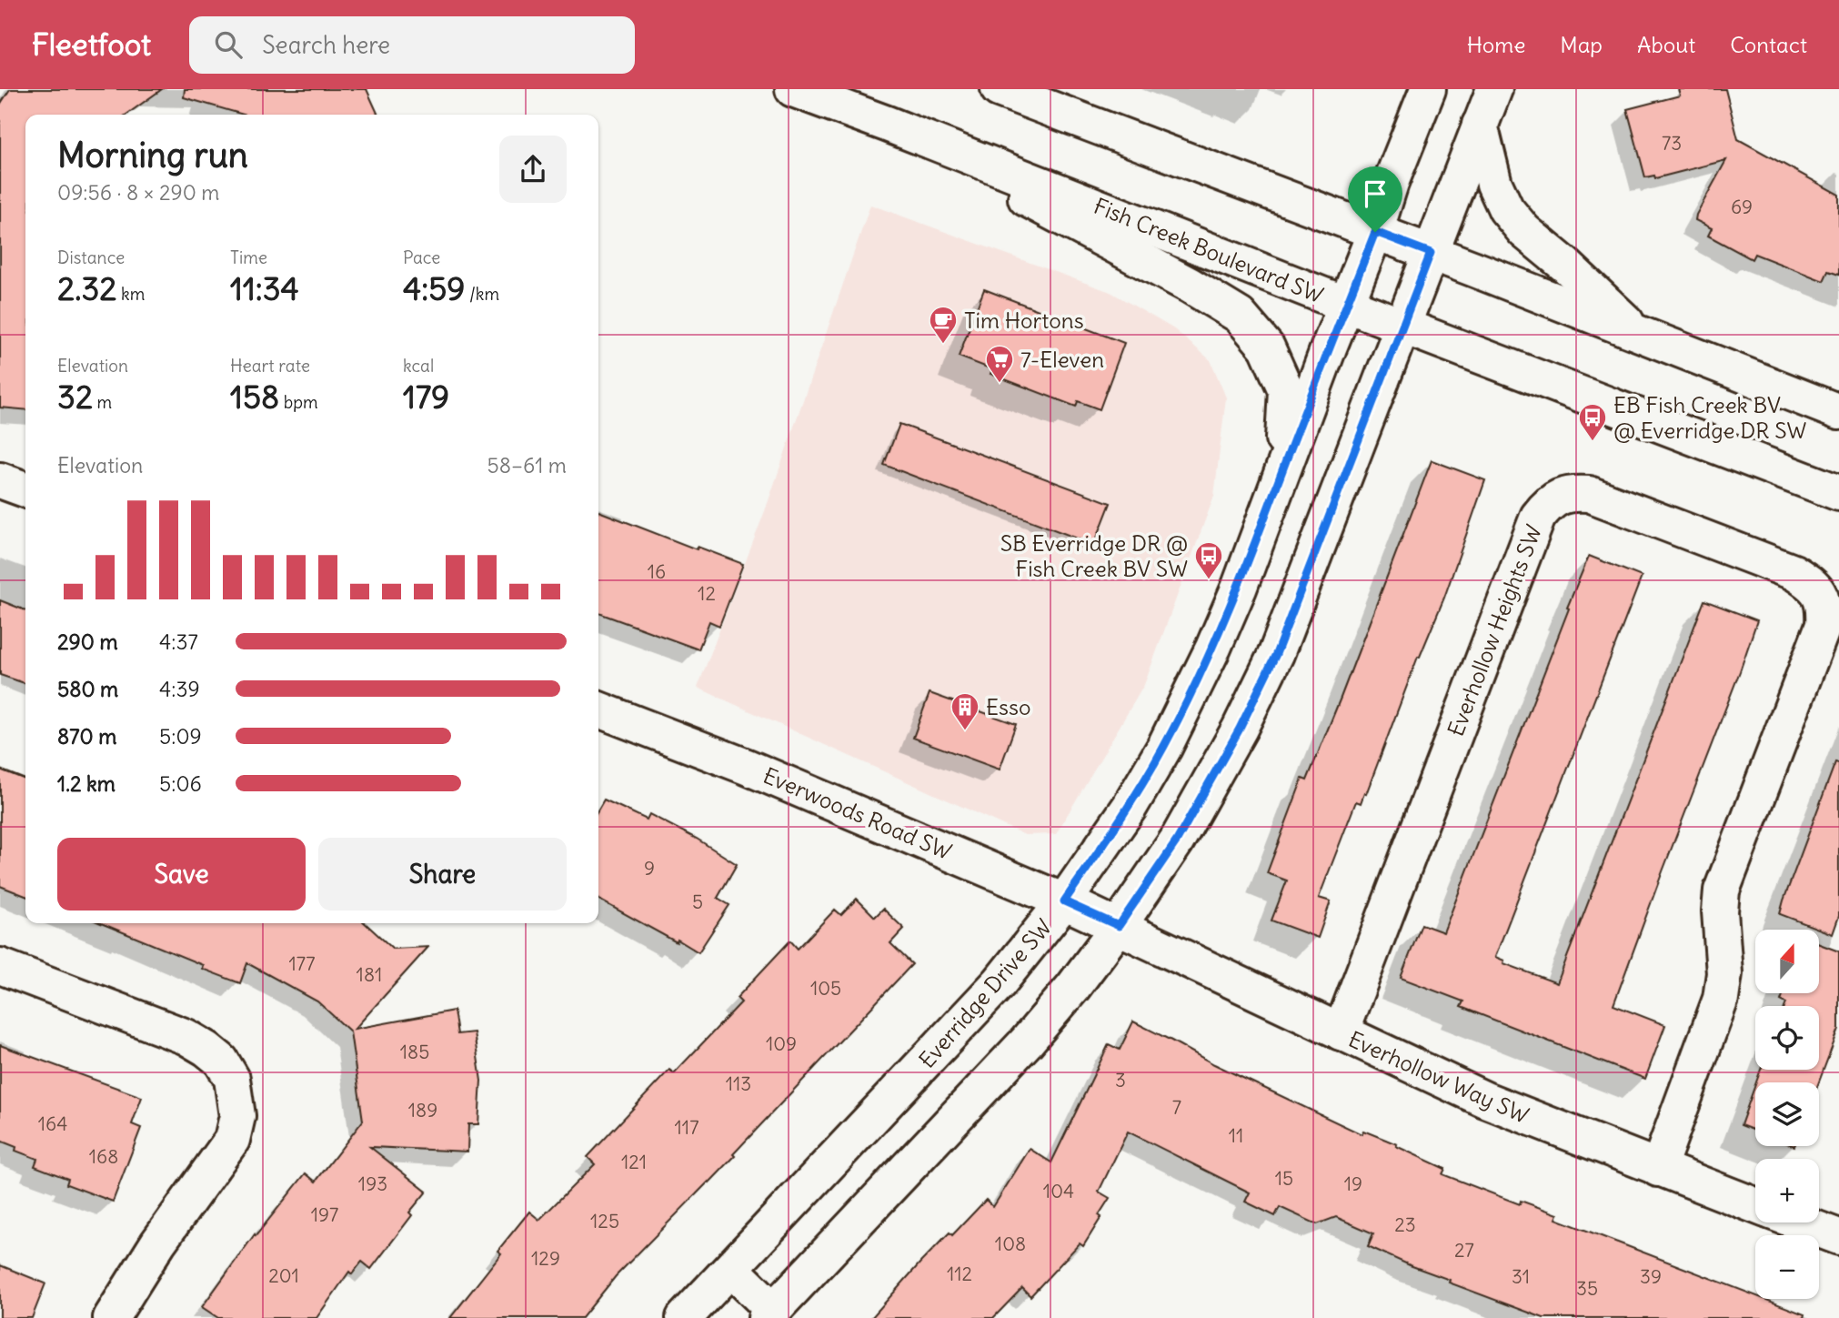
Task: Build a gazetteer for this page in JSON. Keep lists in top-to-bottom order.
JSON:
{
  "streets": {
    "street": [
      "Fish Creek Boulevard SW",
      "Everhollow Heights SW",
      "Everwoods Road SW",
      "Everridge Drive SW",
      "Everhollow Way SW"
    ]
  },
  "crossings": [
    ["Fish Creek Boulevard SW", "Everridge Drive SW"],
    ["Everhollow Heights SW", "Everhollow Way SW"],
    ["Everwoods Road SW", "Everridge Drive SW"],
    ["Everwoods Road SW", "Everhollow Way SW"]
  ],
  "places": {
    "cafe": ["Tim Hortons"],
    "supermarket": ["7-Eleven"],
    "bus stop": ["EB Fish Creek BV @ Everridge DR SW", "SB Everridge DR @ Fish Creek BV SW"],
    "building": ["Esso"]
  },
  "house_numbers": [
    "73",
    "69",
    "16",
    "12",
    "9",
    "5",
    "177",
    "181",
    "105",
    "109",
    "185",
    "3",
    "113",
    "7",
    "189",
    "164",
    "117",
    "11",
    "168",
    "121",
    "15",
    "193",
    "19",
    "104",
    "197",
    "125",
    "23",
    "108",
    "27",
    "129",
    "112",
    "201",
    "31",
    "39",
    "35"
  ],
  "north": "top",
  "page": {
    "header": "Fleetfoot",
    "search": "Search here",
    "nav": [
      "Home",
      "Map",
      "About",
      "Contact"
    ],
    "heading": ["Morning run", "09:56 · 8 × 290 m"],
    "stats": [
      ["Distance", "2.32 km"],
      ["Time", "11:34"],
      ["Pace", "4:59 /km"],
      ["Elevation", "32 m"],
      ["Heart rate", "158 bpm"],
      ["kcal", "179"]
    ],
    "chart": ["Elevation", "58–61 m"],
    "list": [
      {
        "name": "290 m",
        "note": "4:37"
      },
      {
        "name": "580 m",
        "note": "4:39"
      },
      {
        "name": "870 m",
        "note": "5:09"
      },
      {
        "name": "1.2 km",
        "note": "5:06"
      }
    ],
    "buttons": ["Save", "Share"],
    "map_buttons": ["+", "−"]
  }
}
